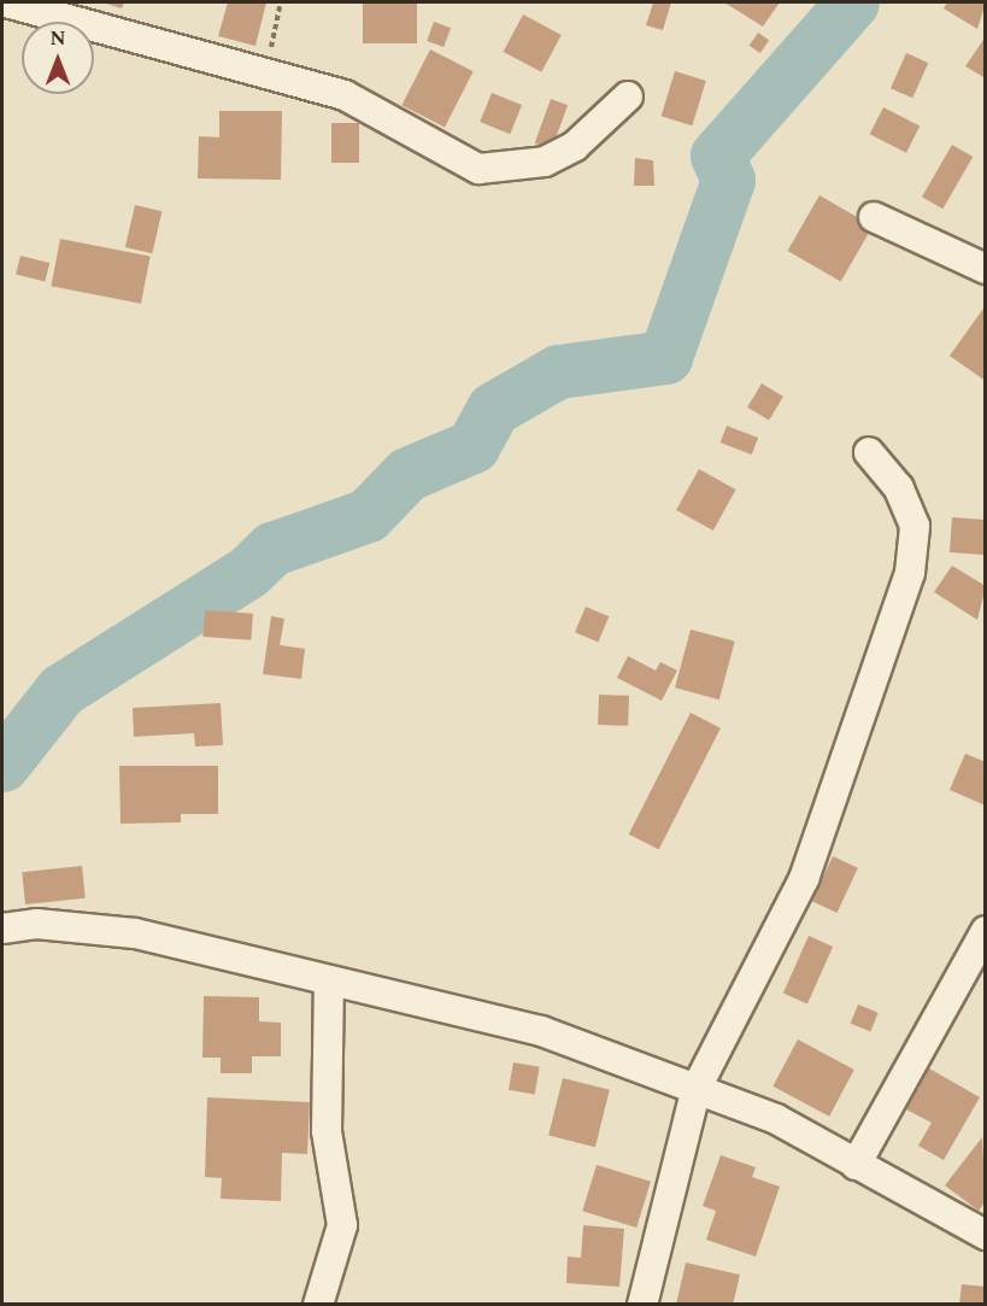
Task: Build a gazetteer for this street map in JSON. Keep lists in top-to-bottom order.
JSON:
{
  "north": "top"
}
